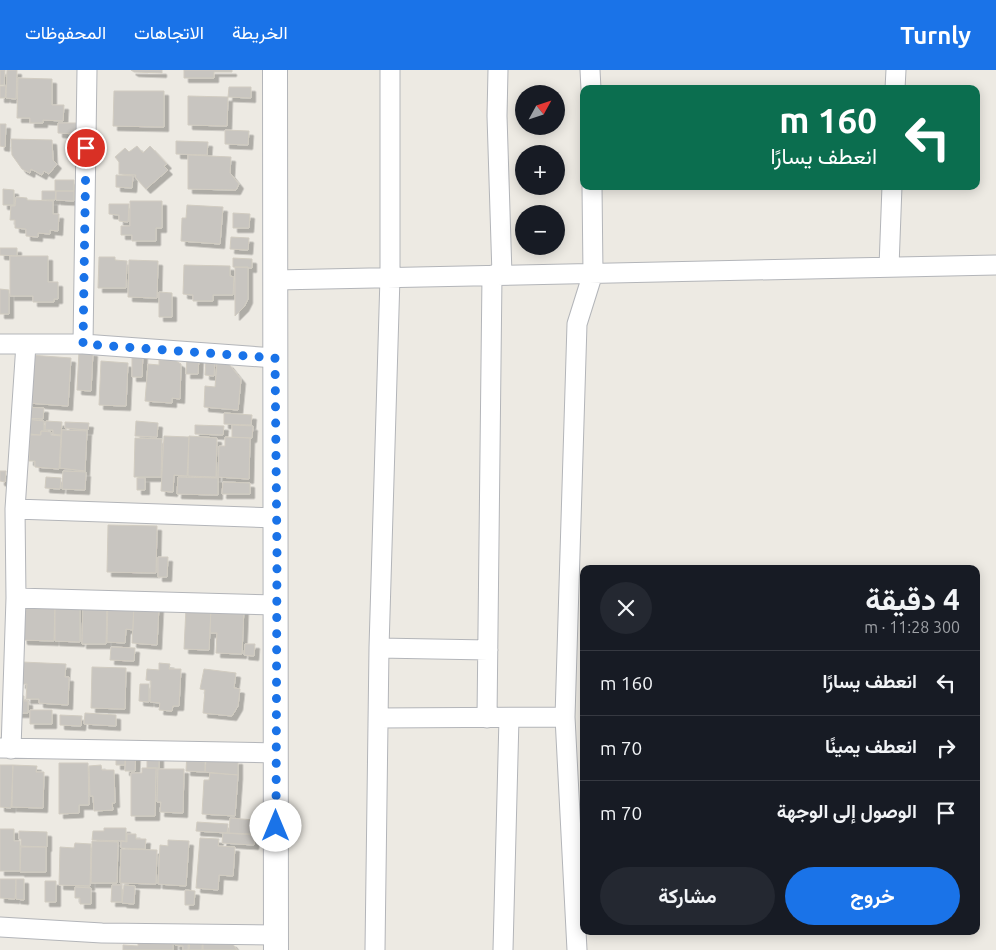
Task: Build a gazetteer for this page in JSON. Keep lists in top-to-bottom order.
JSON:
{
  "north": "top right",
  "page": {
    "header": "Turnly",
    "nav": ["الخريطة", "الاتجاهات", "المحفوظات"],
    "map_buttons": ["+", "−"],
    "turn": ["160 m", "انعطف يسارًا"],
    "heading": ["4 دقيقة", "300 m · 11:28"],
    "list": [
      {
        "name": "انعطف يسارًا",
        "value": "160 m"
      },
      {
        "name": "انعطف يمينًا",
        "value": "70 m"
      },
      {
        "name": "الوصول إلى الوجهة",
        "value": "70 m"
      }
    ],
    "buttons": ["خروج", "مشاركة"]
  }
}
